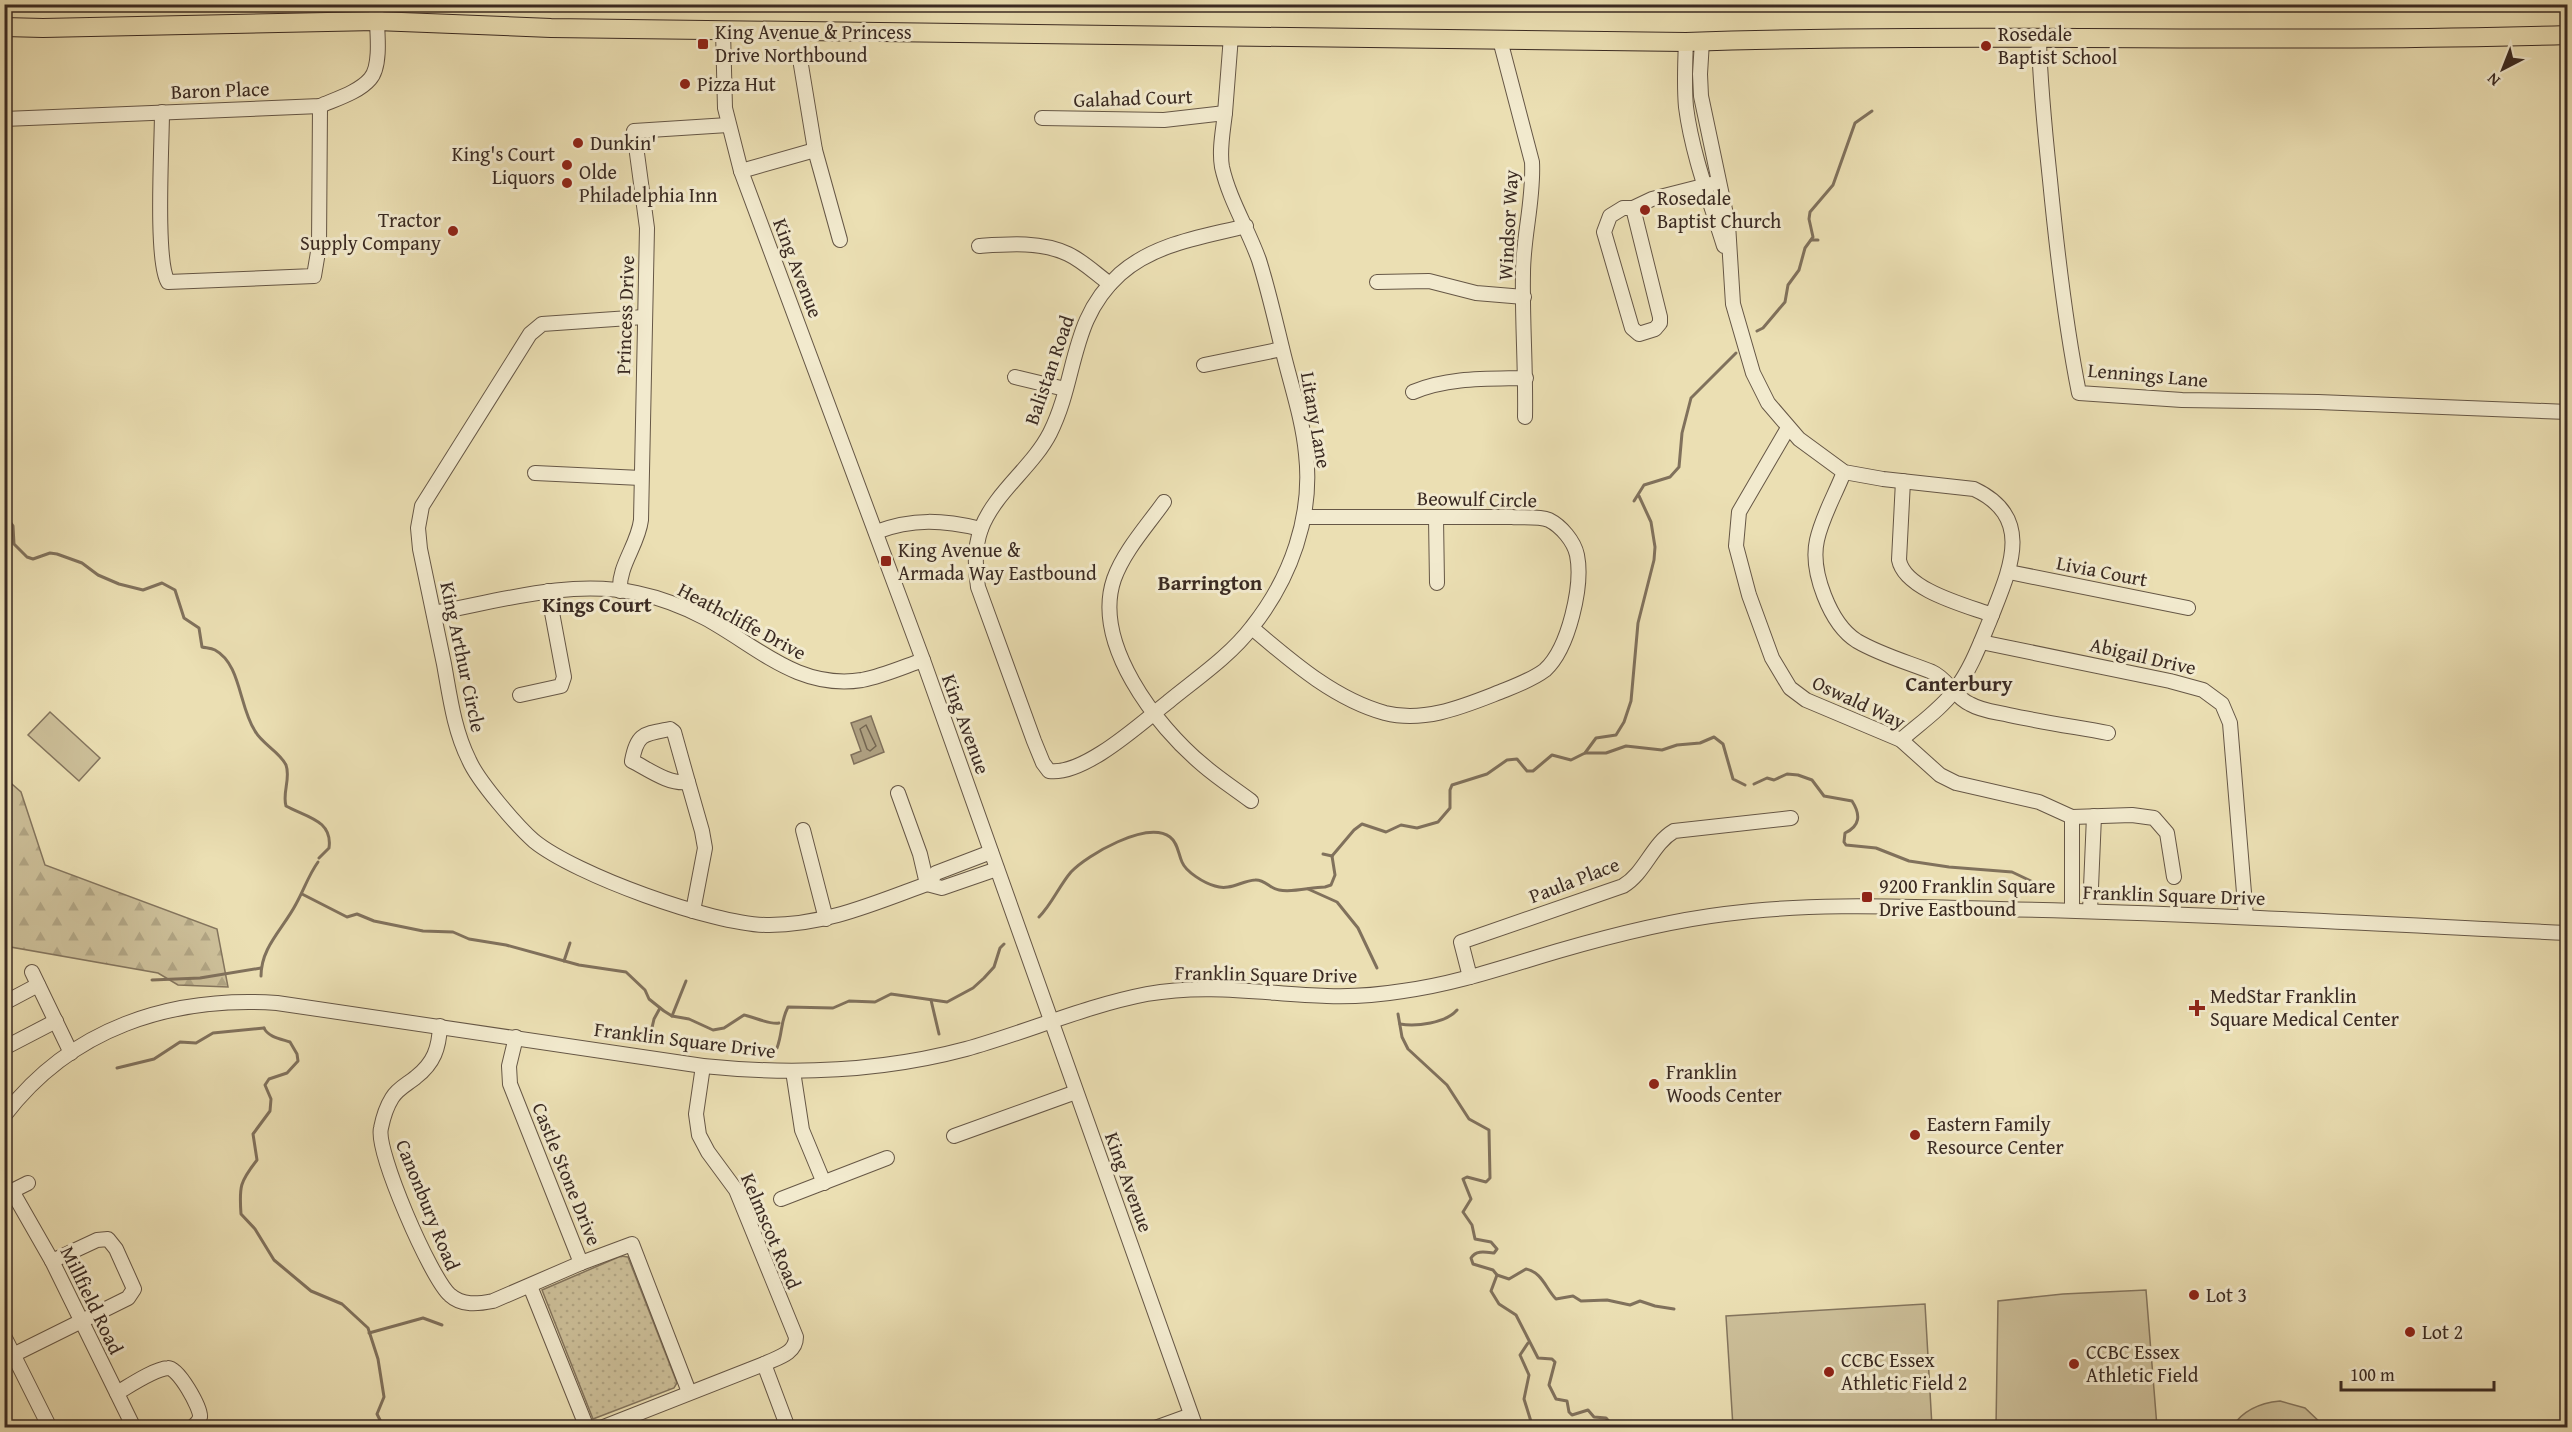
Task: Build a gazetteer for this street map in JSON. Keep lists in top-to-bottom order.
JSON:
{
  "streets": {
    "street": [
      "Baron Place",
      "Galahad Court",
      "Windsor Way",
      "King Avenue",
      "Princess Drive",
      "Balistan Road",
      "Lennings Lane",
      "Litany Lane",
      "Beowulf Circle",
      "Livia Court",
      "Heathcliffe Drive",
      "Abigail Drive",
      "King Arthur Circle",
      "Oswald Way",
      "Paula Place",
      "Franklin Square Drive",
      "Castle Stone Drive",
      "Canonbury Road",
      "Kelmscot Road",
      "Millfield Road"
    ]
  },
  "crossings": [
    ["Galahad Court", "Litany Lane"],
    ["King Avenue", "Princess Drive"],
    ["King Avenue", "Heathcliffe Drive"],
    ["King Avenue", "King Arthur Circle"],
    ["King Avenue", "Franklin Square Drive"],
    ["Princess Drive", "Heathcliffe Drive"],
    ["Princess Drive", "King Arthur Circle"],
    ["Balistan Road", "Litany Lane"],
    ["Litany Lane", "Beowulf Circle"],
    ["Heathcliffe Drive", "King Arthur Circle"],
    ["Abigail Drive", "Franklin Square Drive"],
    ["Paula Place", "Franklin Square Drive"],
    ["Franklin Square Drive", "Castle Stone Drive"],
    ["Franklin Square Drive", "Canonbury Road"],
    ["Franklin Square Drive", "Kelmscot Road"],
    ["Castle Stone Drive", "Canonbury Road"]
  ],
  "districts": ["Barrington", "Kings Court", "Canterbury"],
  "places": {
    "transit": ["King Avenue & Princess Drive Northbound", "King Avenue & Armada Way Eastbound", "9200 Franklin Square Drive Eastbound"],
    "other": [
      "Rosedale Baptist School",
      "Pizza Hut",
      "Dunkin'",
      "King's Court Liquors",
      "Olde Philadelphia Inn",
      "Rosedale Baptist Church",
      "Tractor Supply Company",
      "Franklin Woods Center",
      "Eastern Family Resource Center",
      "Lot 3",
      "Lot 2",
      "CCBC Essex Athletic Field",
      "CCBC Essex Athletic Field 2"
    ],
    "health": ["MedStar Franklin Square Medical Center"]
  },
  "scale_bar": "100 m",
  "north": "bottom left"
}
